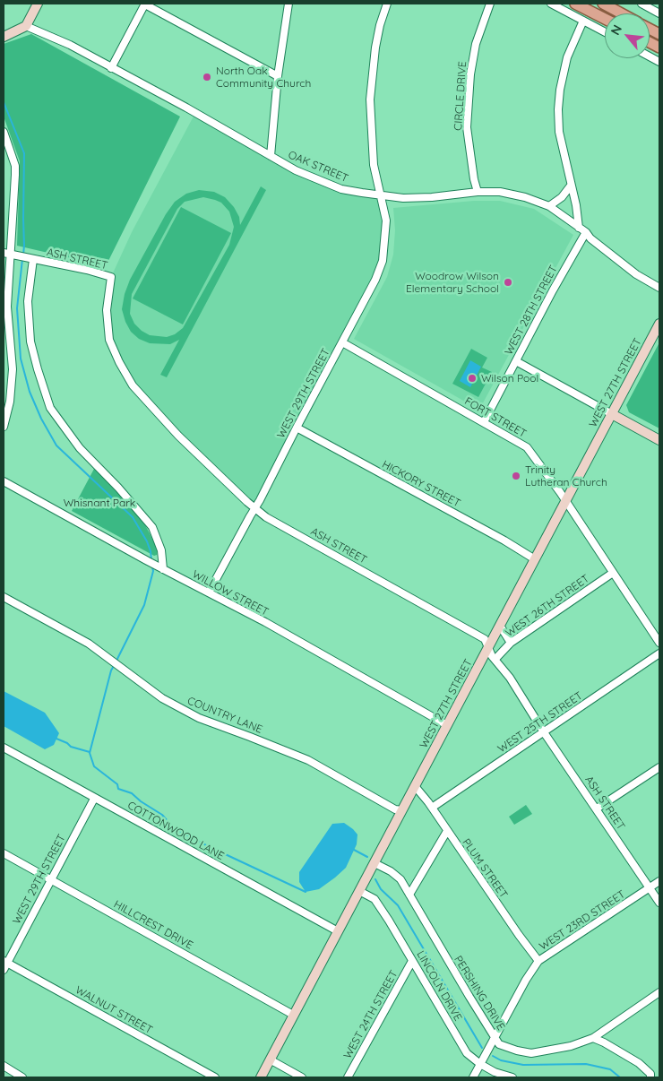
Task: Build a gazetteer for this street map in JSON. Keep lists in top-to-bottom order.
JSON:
{
  "streets": {
    "main road": ["WEST 27TH STREET"],
    "street": [
      "CIRCLE DRIVE",
      "OAK STREET",
      "ASH STREET",
      "WEST 28TH STREET",
      "WEST 29TH STREET",
      "FORT STREET",
      "HICKORY STREET",
      "WILLOW STREET",
      "WEST 26TH STREET",
      "COUNTRY LANE",
      "WEST 25TH STREET",
      "COTTONWOOD LANE",
      "PLUM STREET",
      "WEST 23RD STREET",
      "HILLCREST DRIVE",
      "LINCOLN DRIVE",
      "PERSHING DRIVE",
      "WALNUT STREET",
      "WEST 24TH STREET"
    ]
  },
  "crossings": [
    ["CIRCLE DRIVE", "OAK STREET"],
    ["OAK STREET", "WEST 28TH STREET"],
    ["OAK STREET", "WEST 29TH STREET"],
    ["ASH STREET", "WEST 27TH STREET"],
    ["ASH STREET", "WEST 29TH STREET"],
    ["ASH STREET", "WEST 26TH STREET"],
    ["ASH STREET", "WEST 25TH STREET"],
    ["ASH STREET", "WEST 23RD STREET"],
    ["WEST 28TH STREET", "FORT STREET"],
    ["WEST 27TH STREET", "FORT STREET"],
    ["WEST 27TH STREET", "HICKORY STREET"],
    ["WEST 27TH STREET", "WILLOW STREET"],
    ["WEST 27TH STREET", "COUNTRY LANE"],
    ["WEST 27TH STREET", "COTTONWOOD LANE"],
    ["WEST 27TH STREET", "PLUM STREET"],
    ["WEST 27TH STREET", "HILLCREST DRIVE"],
    ["WEST 27TH STREET", "LINCOLN DRIVE"],
    ["WEST 27TH STREET", "PERSHING DRIVE"],
    ["WEST 29TH STREET", "FORT STREET"],
    ["WEST 29TH STREET", "HICKORY STREET"],
    ["WEST 29TH STREET", "WILLOW STREET"],
    ["WEST 29TH STREET", "COTTONWOOD LANE"],
    ["WEST 29TH STREET", "HILLCREST DRIVE"],
    ["WEST 29TH STREET", "WALNUT STREET"],
    ["FORT STREET", "WEST 26TH STREET"],
    ["WEST 25TH STREET", "PLUM STREET"],
    ["PLUM STREET", "WEST 23RD STREET"],
    ["WEST 23RD STREET", "LINCOLN DRIVE"],
    ["WEST 23RD STREET", "PERSHING DRIVE"],
    ["LINCOLN DRIVE", "WEST 24TH STREET"]
  ],
  "parks": ["Whisnant Park"],
  "places": [
    "North Oak Community Church",
    "Woodrow Wilson Elementary School",
    "Wilson Pool",
    "Trinity Lutheran Church"
  ],
  "north": "top left"
}
